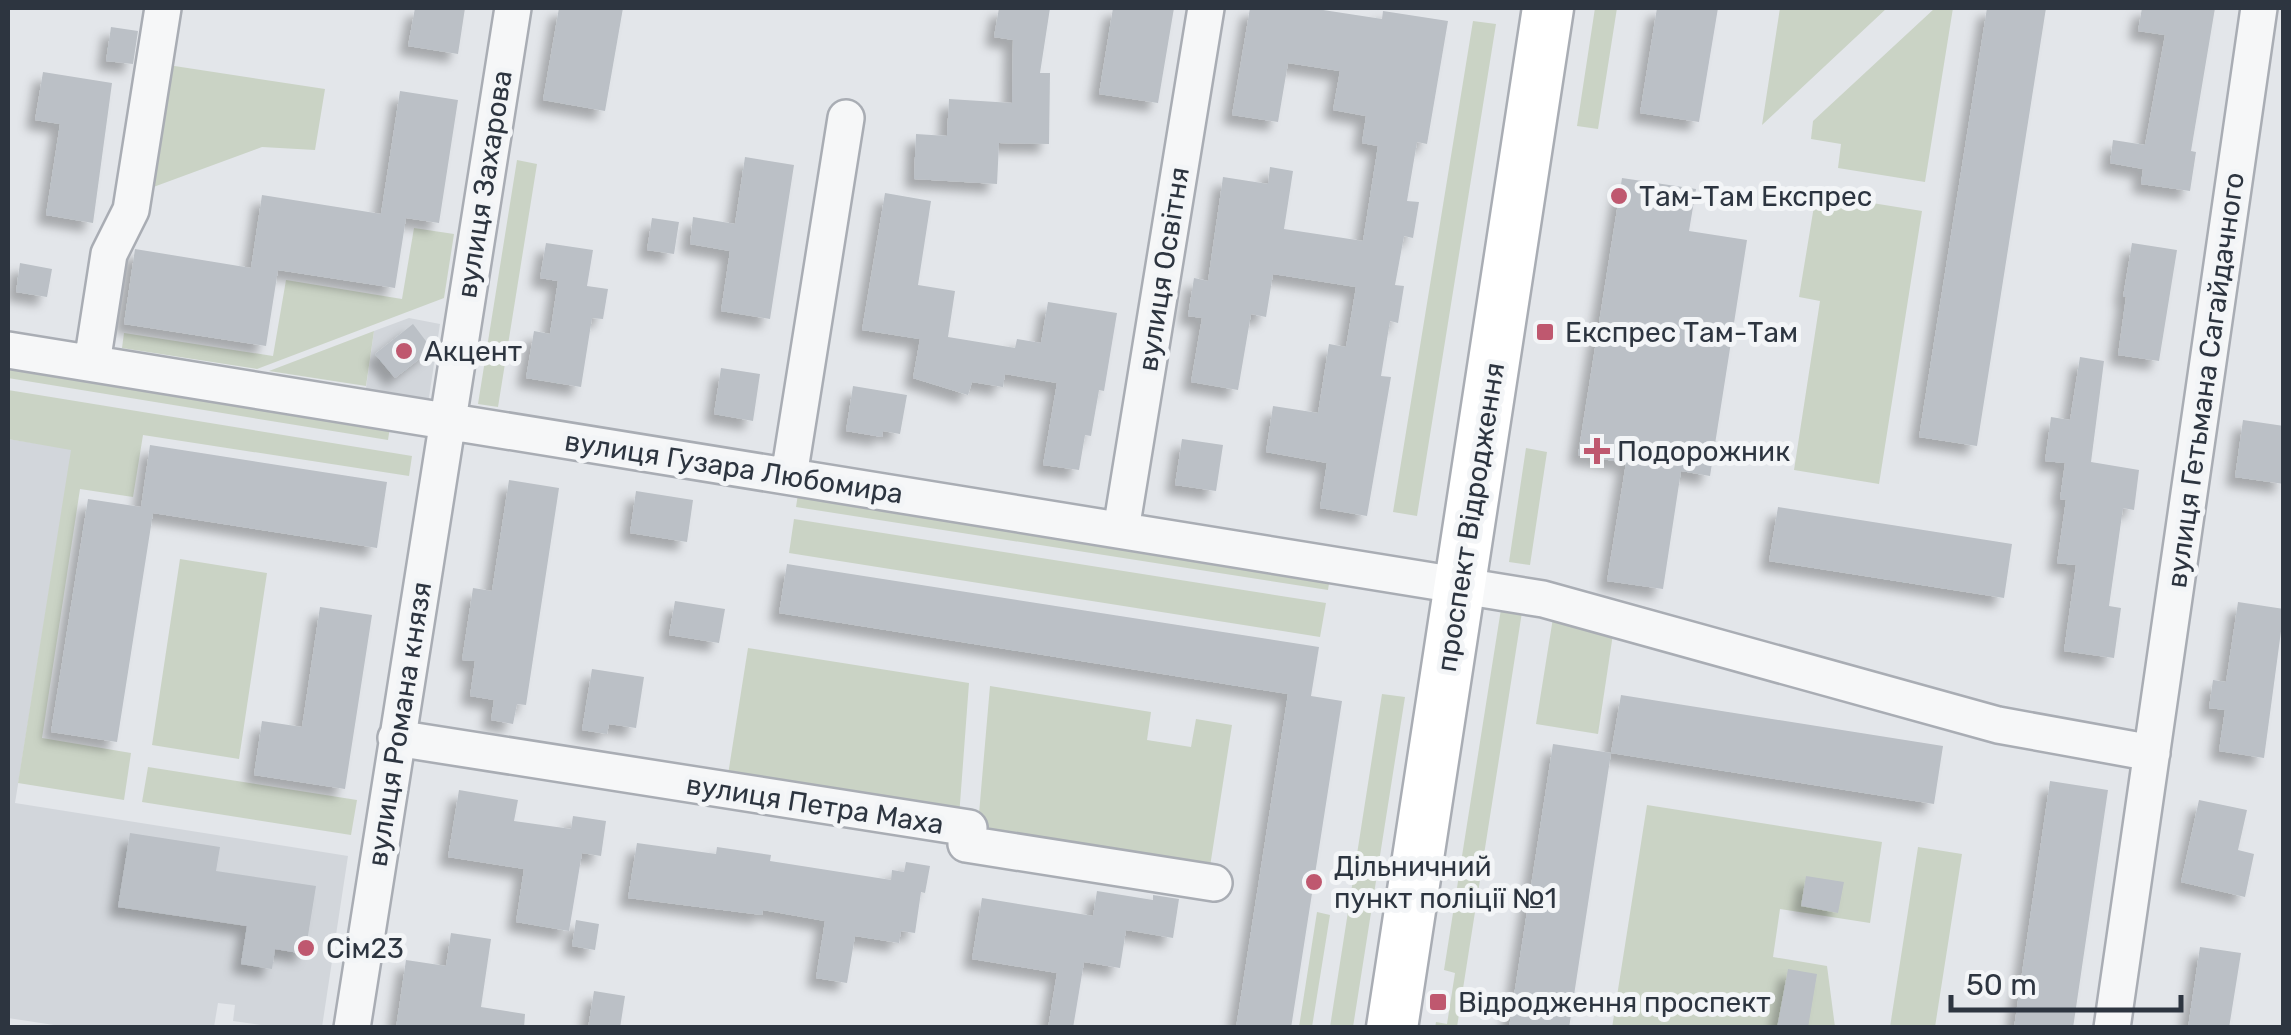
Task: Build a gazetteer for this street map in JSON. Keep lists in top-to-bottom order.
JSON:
{
  "streets": {
    "main road": ["проспект Відродження"],
    "street": [
      "вулиця Захарова",
      "вулиця Освітня",
      "вулиця Гетьмана Сагайдачного",
      "вулиця Гузара Любомира",
      "вулиця Романа князя",
      "вулиця Петра Маха"
    ]
  },
  "crossings": [
    ["вулиця Захарова", "вулиця Гузара Любомира"],
    ["вулиця Захарова", "вулиця Романа князя"],
    ["вулиця Освітня", "вулиця Гузара Любомира"],
    ["вулиця Гузара Любомира", "проспект Відродження"],
    ["вулиця Гузара Любомира", "вулиця Романа князя"],
    ["вулиця Романа князя", "вулиця Петра Маха"]
  ],
  "places": {
    "other": [
      "Там-Там Експрес",
      "Акцент",
      "Дільничний пункт поліції №1",
      "Сім23"
    ],
    "transit": ["Експрес Там-Там", "Відродження проспект"],
    "health": ["Подорожник"]
  },
  "scale_bar": "50 m"
}
